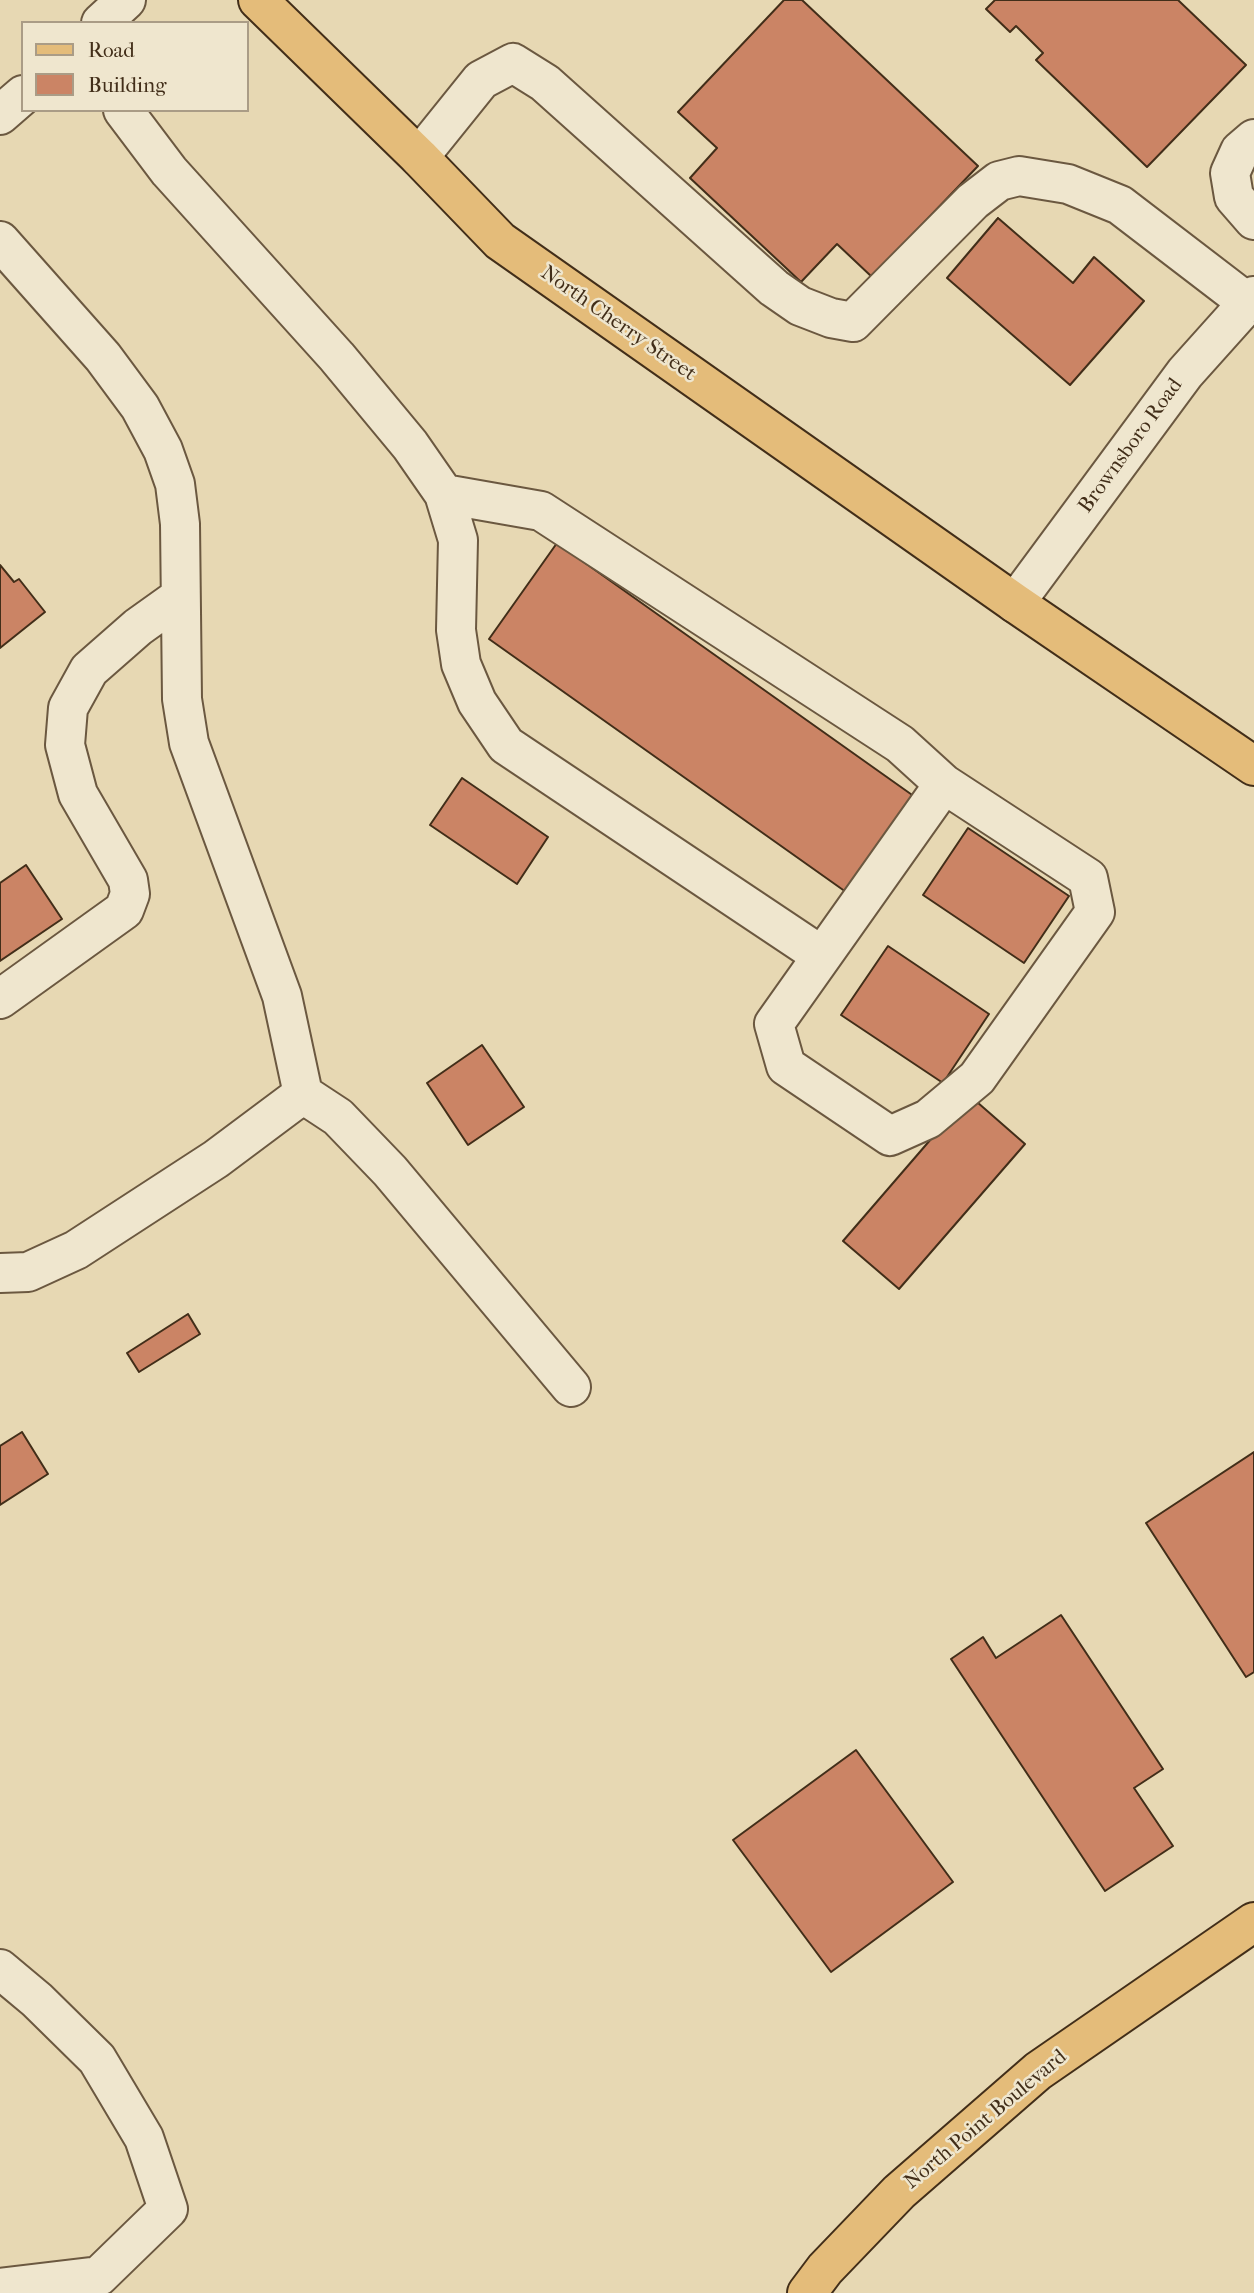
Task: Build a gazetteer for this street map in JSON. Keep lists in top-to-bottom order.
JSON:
{
  "streets": {
    "main road": ["North Cherry Street", "North Point Boulevard"],
    "street": ["Brownsboro Road"]
  },
  "crossings": [
    ["North Cherry Street", "Brownsboro Road"]
  ],
  "legend": ["Road", "Building"]
}
